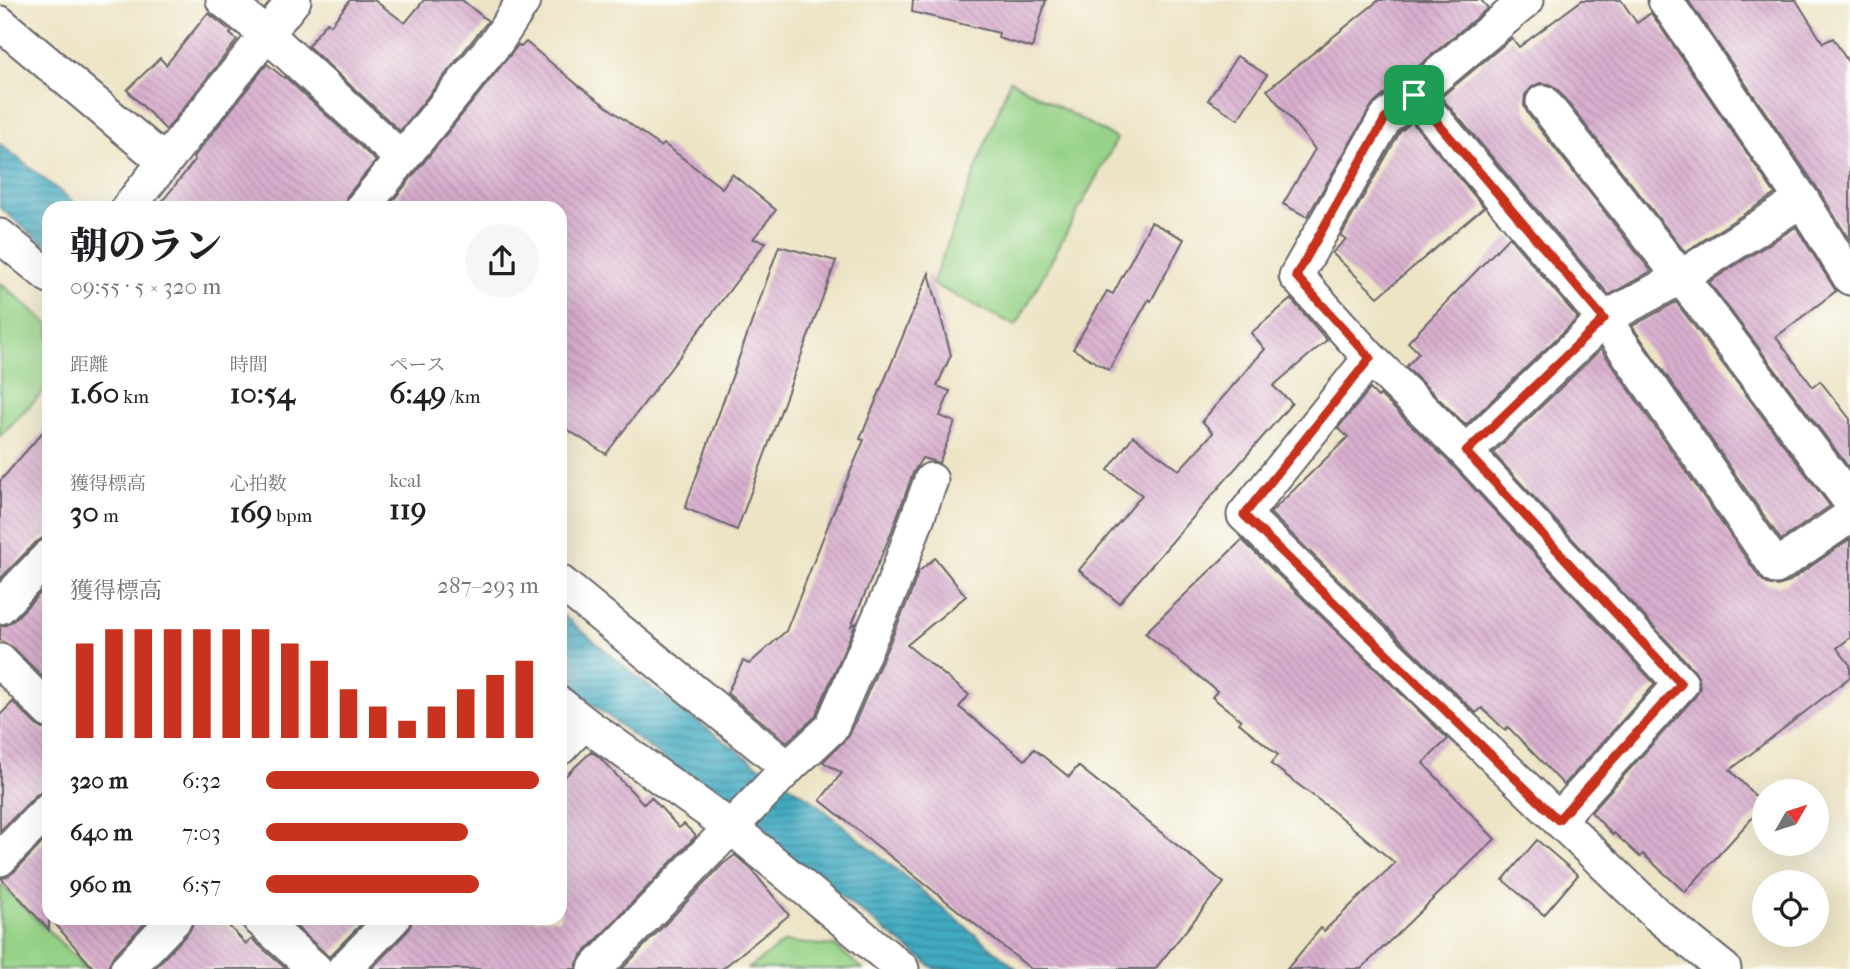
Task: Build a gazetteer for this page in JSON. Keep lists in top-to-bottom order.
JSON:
{
  "north": "top right",
  "page": {
    "heading": ["朝のラン", "09:55 · 5 × 320 m"],
    "stats": [
      ["距離", "1.60 km"],
      ["時間", "10:54"],
      ["ペース", "6:49 /km"],
      ["獲得標高", "30 m"],
      ["心拍数", "169 bpm"],
      ["kcal", "119"]
    ],
    "chart": ["獲得標高", "287–293 m"],
    "list": [
      {
        "name": "320 m",
        "note": "6:32"
      },
      {
        "name": "640 m",
        "note": "7:03"
      },
      {
        "name": "960 m",
        "note": "6:57"
      }
    ]
  }
}
